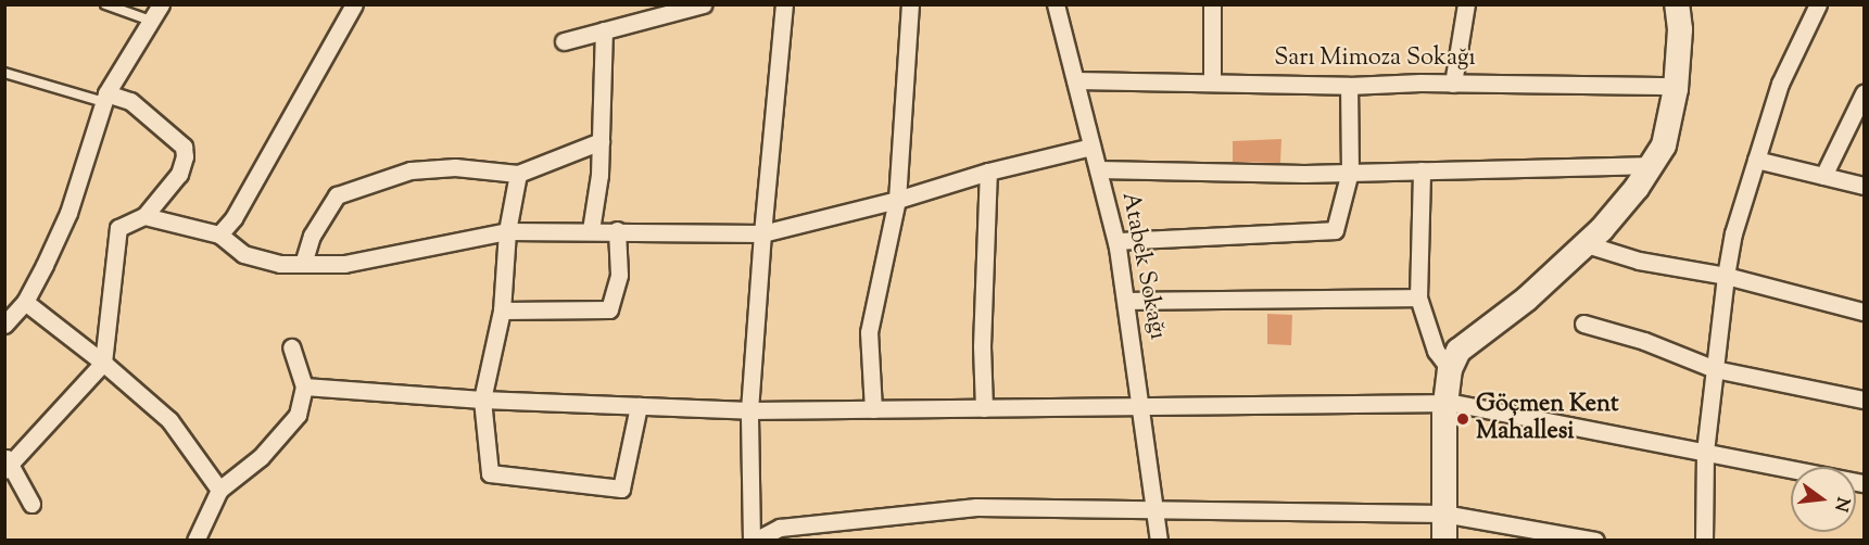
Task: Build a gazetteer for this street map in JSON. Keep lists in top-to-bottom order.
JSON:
{
  "streets": {
    "street": ["Sarı Mimoza Sokağı", "Atabek Sokağı"]
  },
  "crossings": [
    ["Sarı Mimoza Sokağı", "Atabek Sokağı"]
  ],
  "places": ["Göçmen Kent Mahallesi"],
  "north": "right"
}
